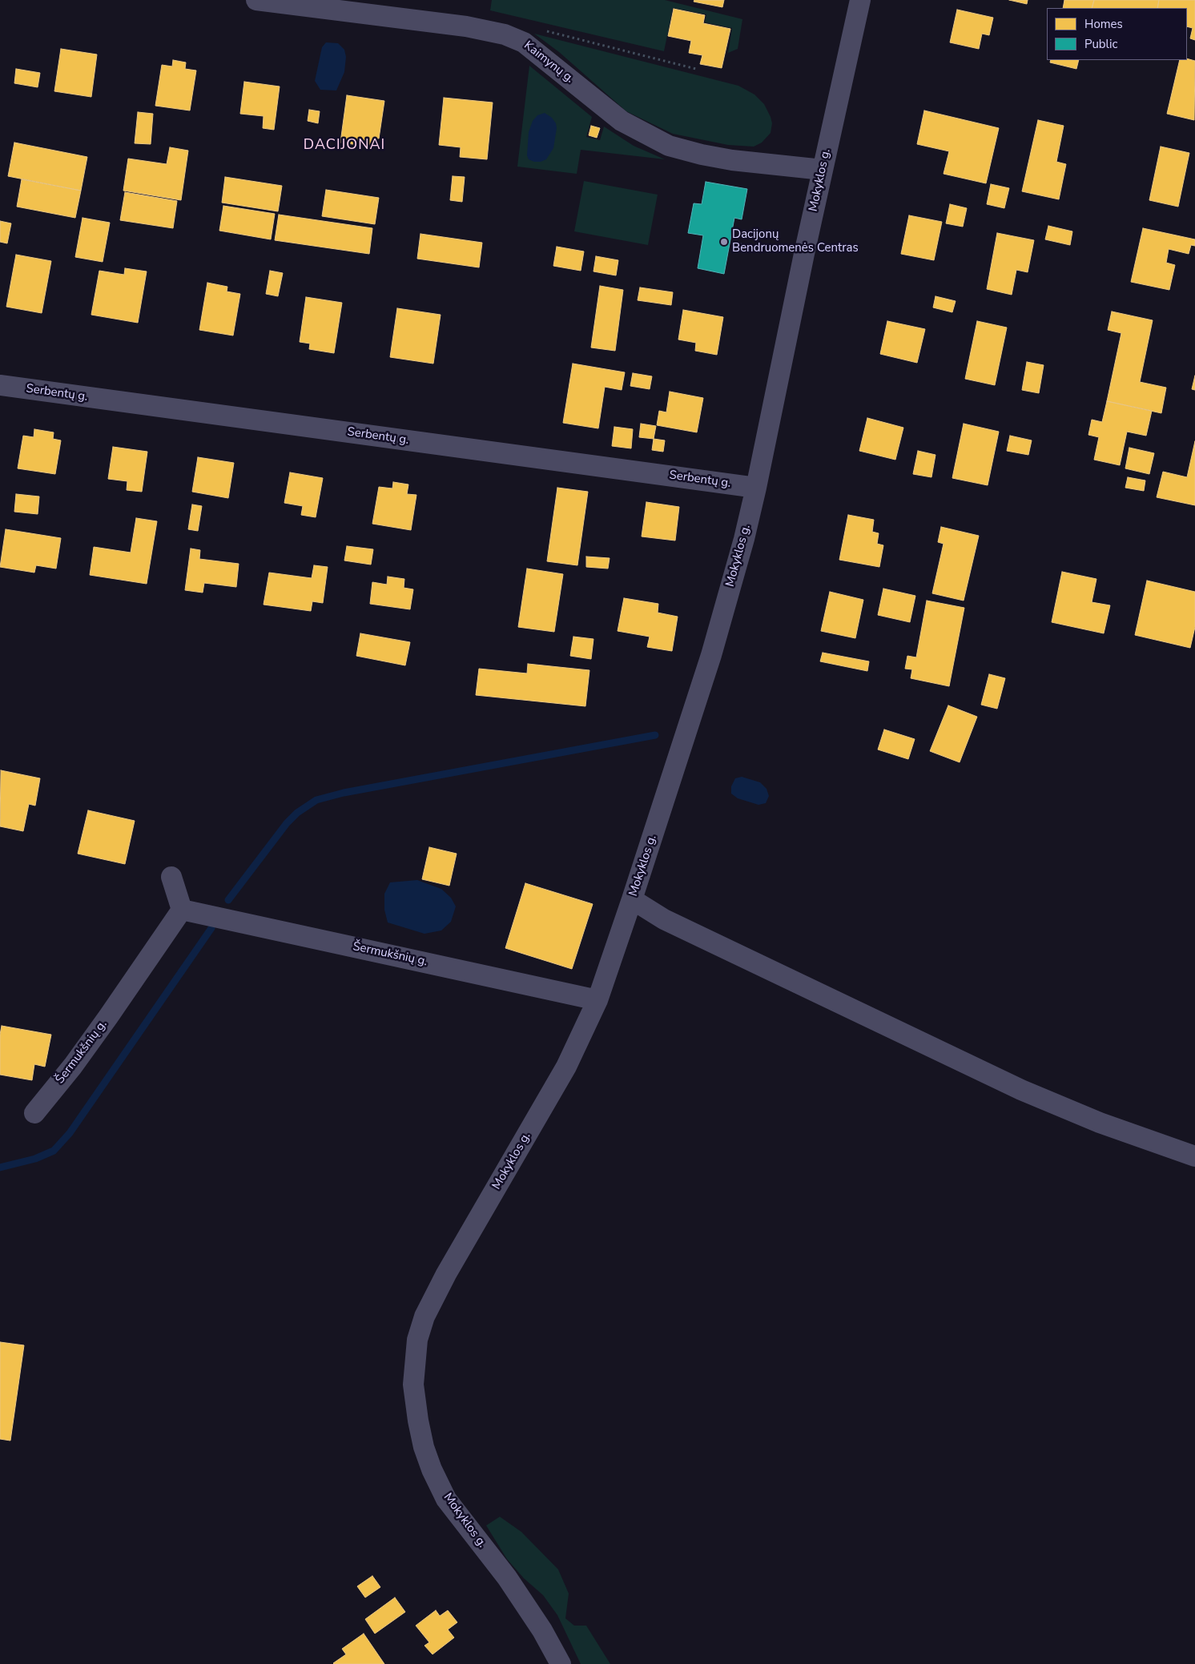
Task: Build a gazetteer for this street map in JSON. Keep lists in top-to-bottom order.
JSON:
{
  "streets": {
    "street": [
      "Kaimynų g.",
      "Mokyklos g.",
      "Serbentų g.",
      "Šermukšnių g."
    ]
  },
  "crossings": [
    ["Kaimynų g.", "Mokyklos g."],
    ["Mokyklos g.", "Serbentų g."],
    ["Mokyklos g.", "Šermukšnių g."]
  ],
  "districts": ["DACIJONAI"],
  "places": ["Dacijonų Bendruomenės Centras"],
  "legend": ["Homes", "Public"]
}
